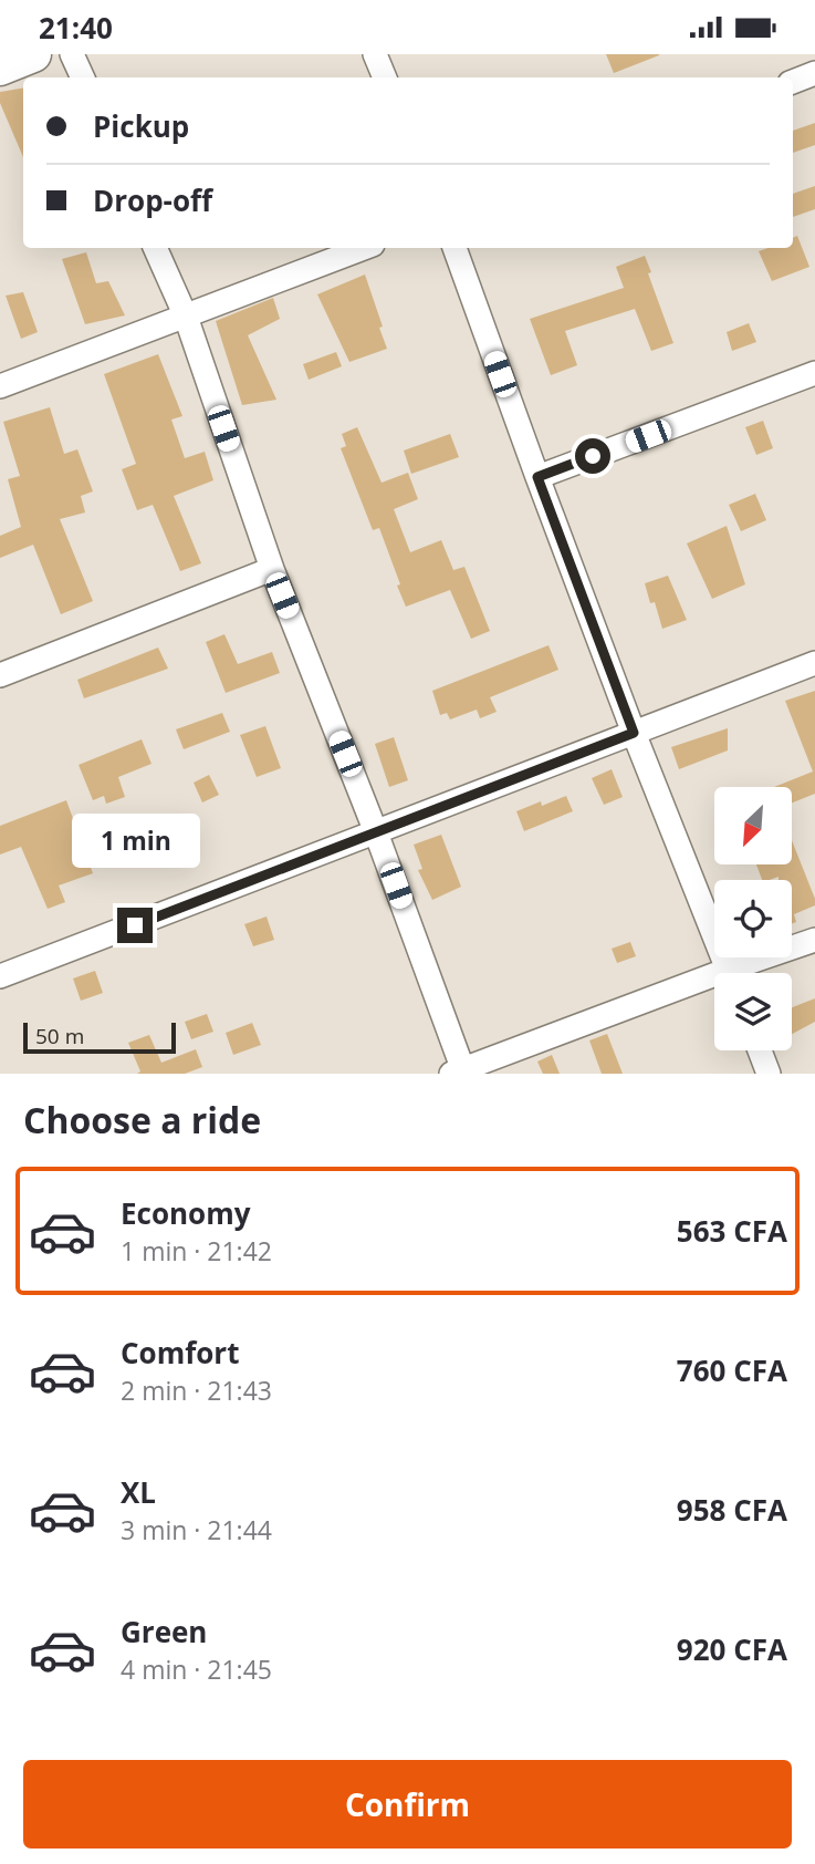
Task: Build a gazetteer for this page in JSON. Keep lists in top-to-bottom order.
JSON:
{
  "scale_bar": "50 m",
  "north": "bottom left",
  "page": {
    "status": "21:40",
    "banner": ["Pickup", "Drop-off"],
    "bubble": "1 min",
    "scale": "50 m",
    "heading": "Choose a ride",
    "list": [
      {
        "name": "Economy",
        "note": "1 min · 21:42",
        "value": "563 CFA"
      },
      {
        "name": "Comfort",
        "note": "2 min · 21:43",
        "value": "760 CFA"
      },
      {
        "name": "XL",
        "note": "3 min · 21:44",
        "value": "958 CFA"
      },
      {
        "name": "Green",
        "note": "4 min · 21:45",
        "value": "920 CFA"
      }
    ],
    "buttons": "Confirm"
  }
}
